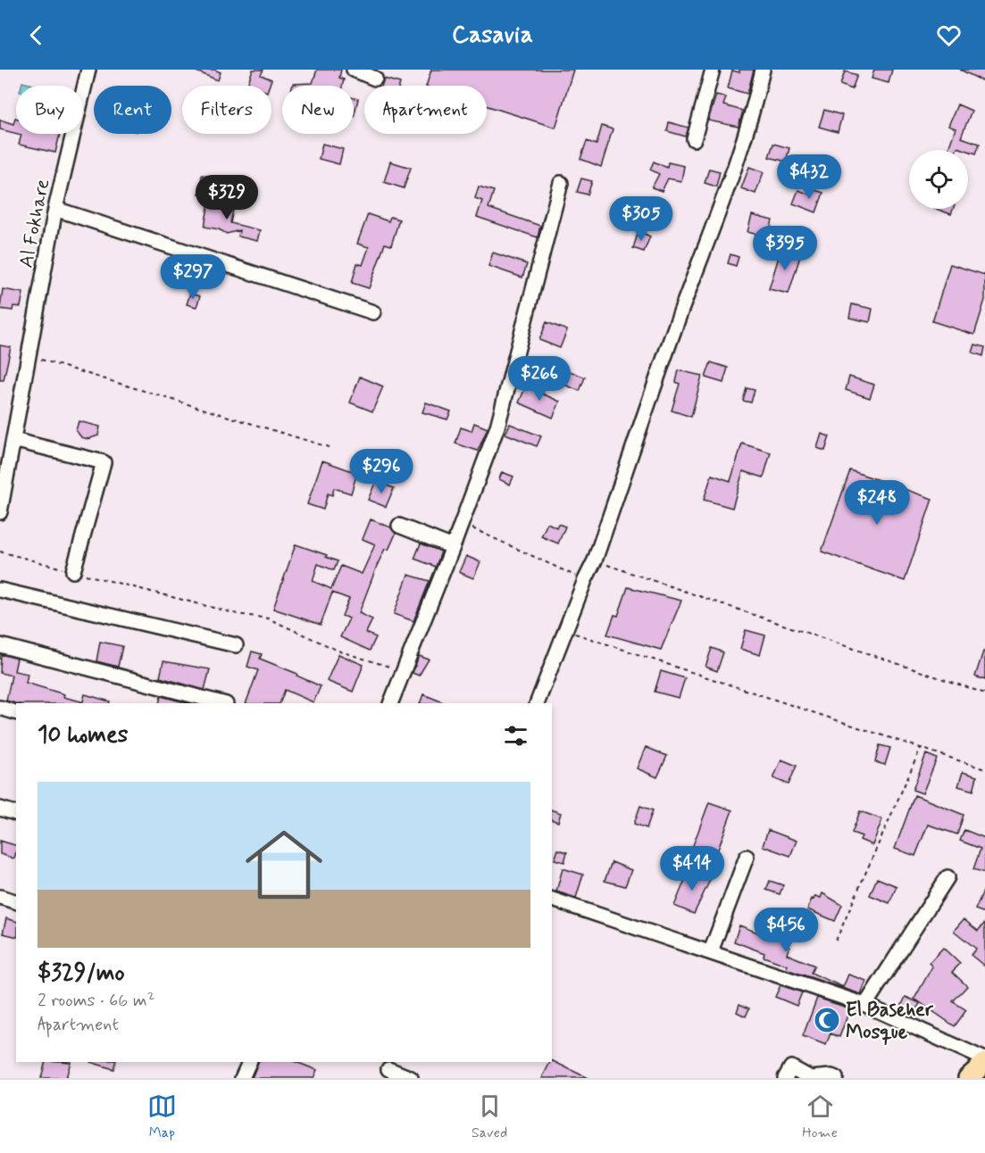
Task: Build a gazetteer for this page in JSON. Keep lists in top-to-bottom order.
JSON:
{
  "streets": {
    "street": ["Al Fokhare"]
  },
  "places": {
    "mosque": ["El Baseher Mosque"]
  },
  "page": {
    "header": "Casavia",
    "chip": [
      "Buy",
      "Rent",
      "Filters",
      "New",
      "Apartment"
    ],
    "price": [
      "$432",
      "$329",
      "$305",
      "$395",
      "$297",
      "$266",
      "$296",
      "$248",
      "$414",
      "$456"
    ],
    "heading": "10 homes",
    "list": [
      {
        "name": "$329/mo",
        "note": "2 rooms · 66 m² · Apartment"
      }
    ],
    "tabs": ["Map", "Saved", "Home"]
  }
}
